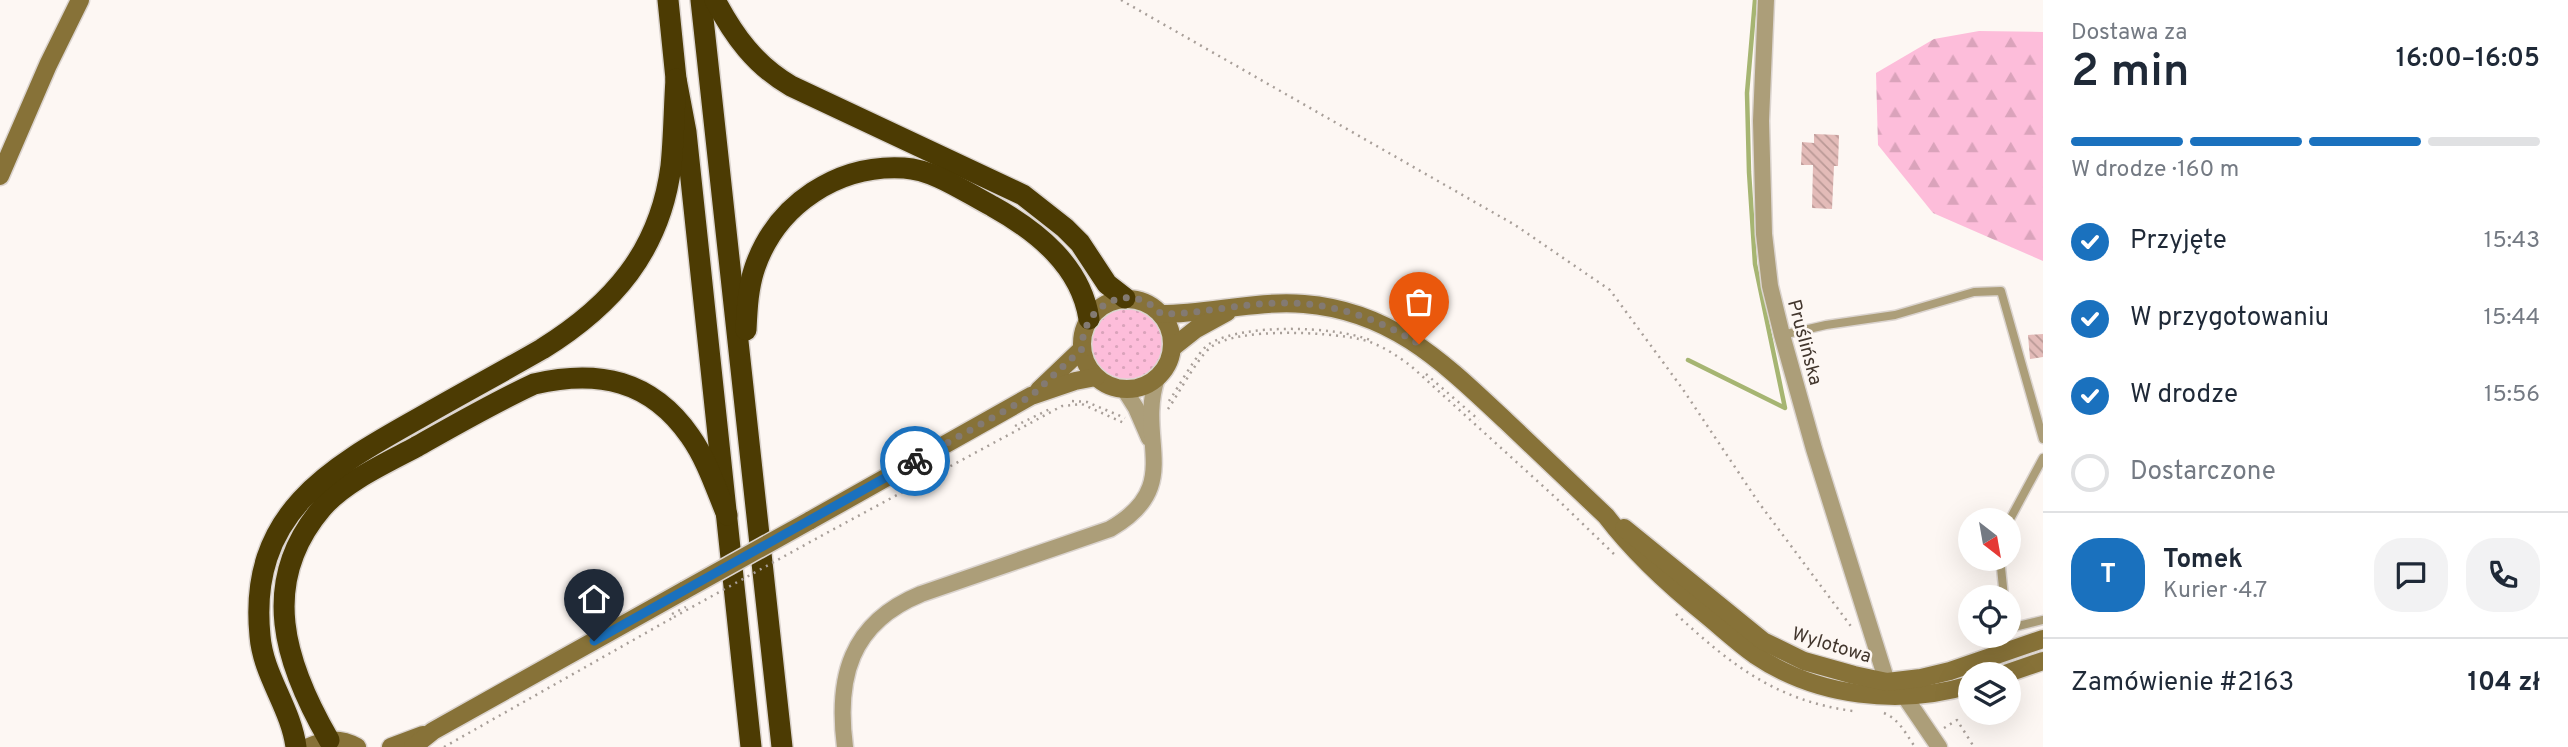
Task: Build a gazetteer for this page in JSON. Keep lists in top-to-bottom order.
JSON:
{
  "streets": {
    "street": ["Pruślińska", "Wylotowa"]
  },
  "crossings": [
    ["Pruślińska", "Wylotowa"]
  ],
  "north": "bottom right",
  "page": {
    "heading": ["2 min", "Dostawa za", "16:00–16:05"],
    "panel": [
      "Tomek",
      "Kurier · 4.7",
      "Zamówienie #2163",
      "104 zł"
    ],
    "bar": "W drodze · 160 m",
    "list": [
      ["Przyjęte", "15:43"],
      ["W przygotowaniu", "15:44"],
      ["W drodze", "15:56"],
      "Dostarczone"
    ],
    "round": "T"
  }
}
